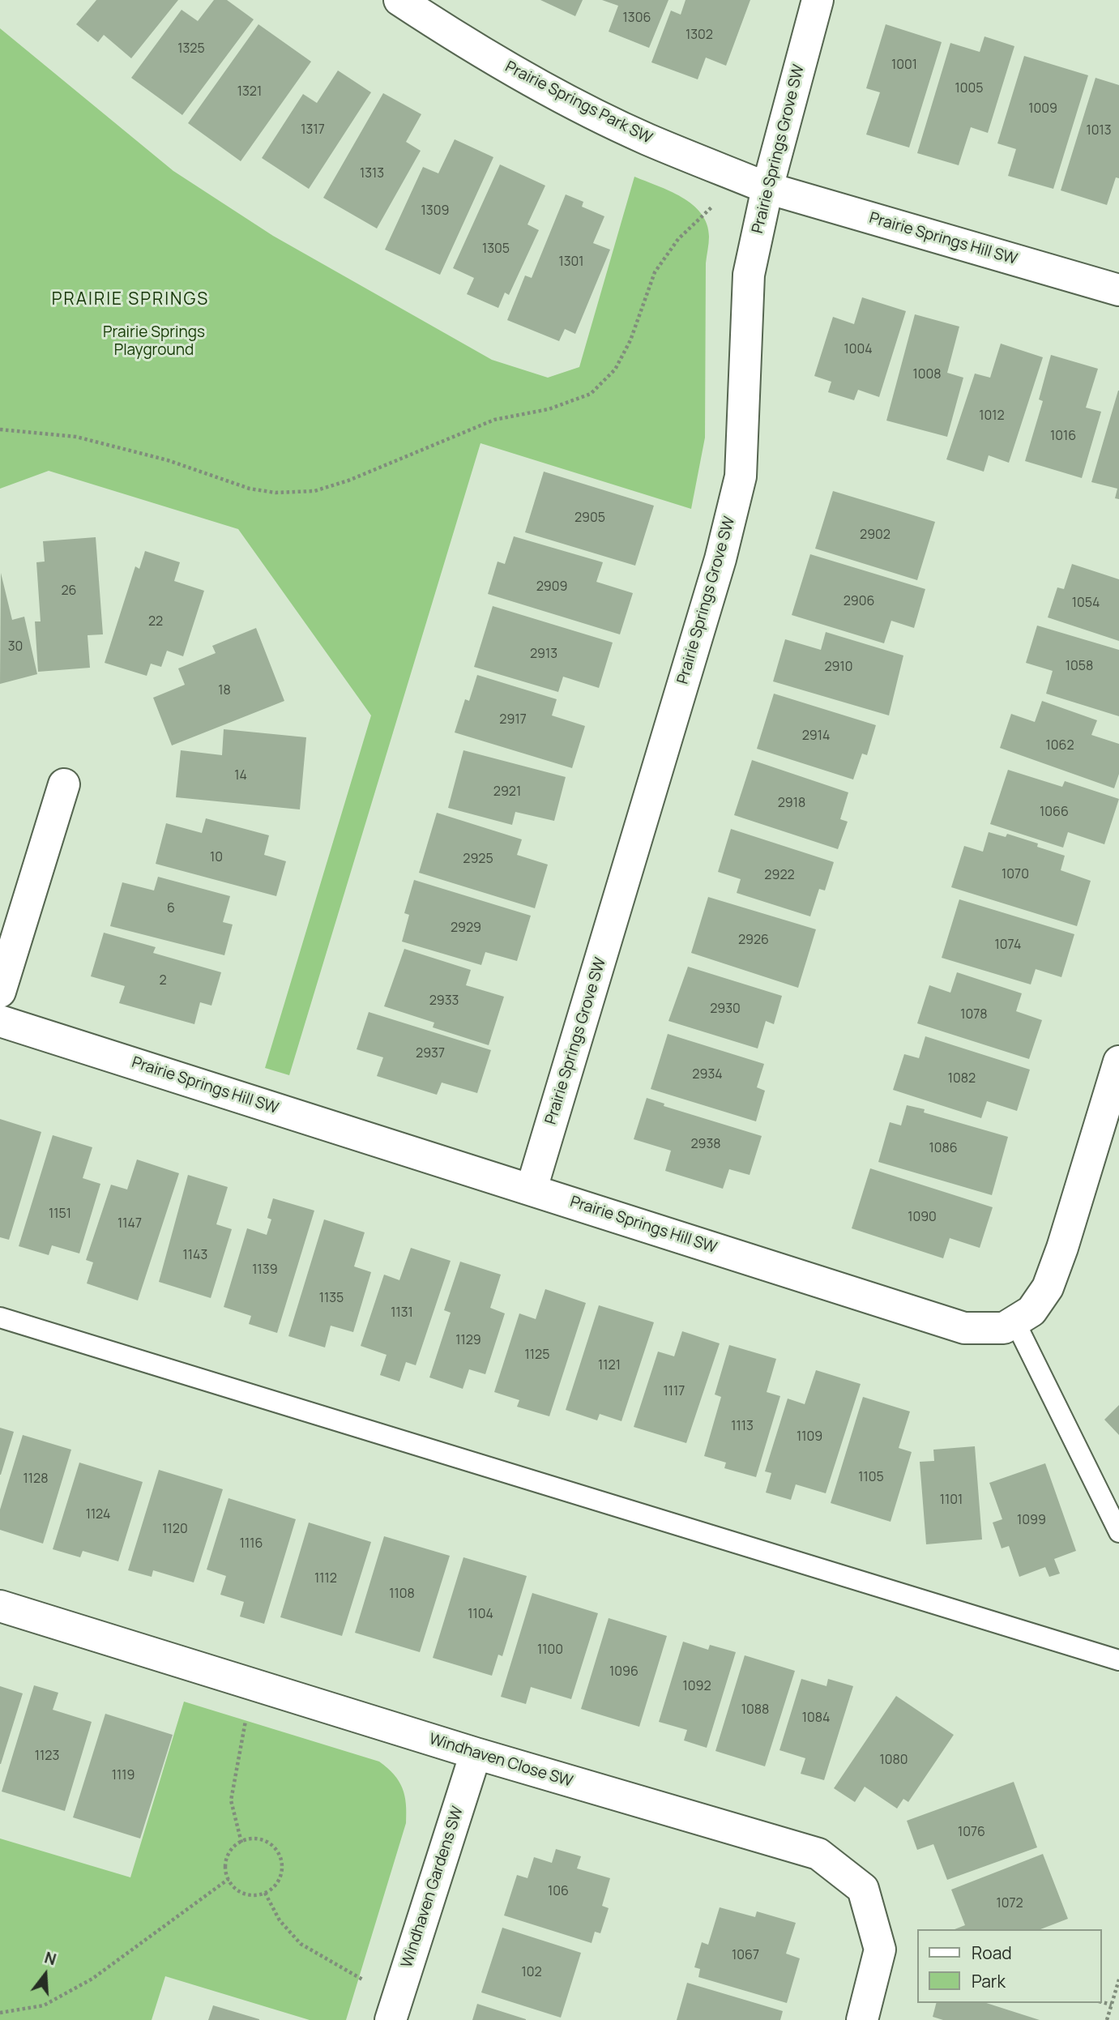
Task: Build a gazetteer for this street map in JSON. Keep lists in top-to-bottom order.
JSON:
{
  "streets": {
    "street": [
      "Prairie Springs Park SW",
      "Prairie Springs Grove SW",
      "Prairie Springs Hill SW",
      "Windhaven Close SW",
      "Windhaven Gardens SW"
    ]
  },
  "crossings": [
    ["Prairie Springs Park SW", "Prairie Springs Grove SW"],
    ["Prairie Springs Park SW", "Prairie Springs Hill SW"],
    ["Prairie Springs Grove SW", "Prairie Springs Hill SW"],
    ["Windhaven Close SW", "Windhaven Gardens SW"]
  ],
  "districts": ["PRAIRIE SPRINGS"],
  "parks": ["Prairie Springs Playground"],
  "house_numbers": [
    "1306",
    "1302",
    "1325",
    "1001",
    "1005",
    "1321",
    "1009",
    "1317",
    "1013",
    "1313",
    "1309",
    "1305",
    "1301",
    "1004",
    "1008",
    "1012",
    "1016",
    "2905",
    "2902",
    "2909",
    "26",
    "2906",
    "1054",
    "22",
    "30",
    "2913",
    "1058",
    "2910",
    "18",
    "2917",
    "2914",
    "1062",
    "14",
    "2921",
    "2918",
    "1066",
    "10",
    "2925",
    "1070",
    "2922",
    "6",
    "2929",
    "2926",
    "1074",
    "2",
    "2933",
    "2930",
    "1078",
    "2937",
    "2934",
    "1082",
    "2938",
    "1086",
    "1151",
    "1090",
    "1147",
    "1143",
    "1139",
    "1135",
    "1131",
    "1129",
    "1125",
    "1121",
    "1117",
    "1113",
    "1109",
    "1105",
    "1128",
    "1101",
    "1124",
    "1099",
    "1120",
    "1116",
    "1112",
    "1108",
    "1104",
    "1100",
    "1096",
    "1092",
    "1088",
    "1084",
    "1123",
    "1080",
    "1119",
    "1076",
    "106",
    "1072",
    "1067",
    "102"
  ],
  "legend": ["Road", "Park"],
  "north": "top"
}
